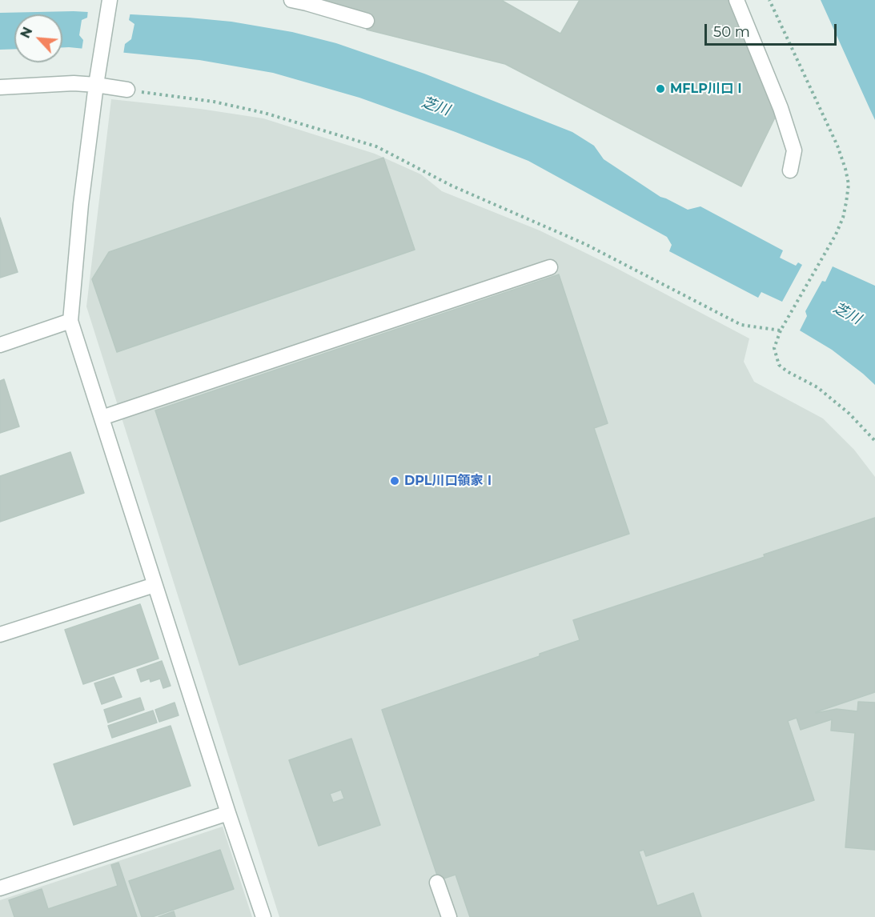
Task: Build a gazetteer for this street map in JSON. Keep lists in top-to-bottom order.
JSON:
{
  "water": ["芝川"],
  "places": ["MFLP川口Ⅰ", "DPL川口領家Ⅰ"],
  "scale_bar": "50 m",
  "north": "top left"
}
